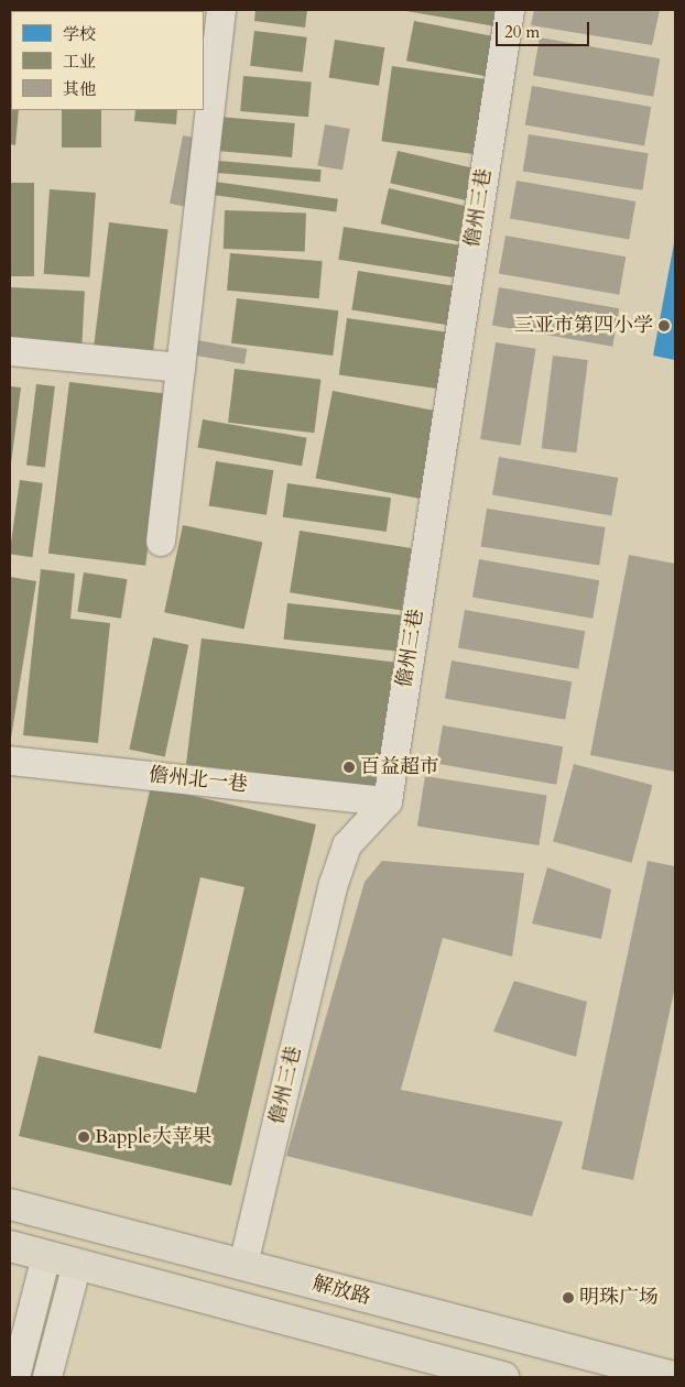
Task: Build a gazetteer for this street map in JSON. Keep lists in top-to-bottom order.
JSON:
{
  "streets": {
    "main road": ["解放路"],
    "street": ["儋州三巷", "儋州北一巷"]
  },
  "crossings": [
    ["儋州三巷", "儋州北一巷"],
    ["儋州三巷", "解放路"]
  ],
  "places": [
    "三亚市第四小学",
    "百益超市",
    "Bapple大苹果",
    "明珠广场"
  ],
  "legend": ["学校", "工业", "其他"],
  "scale_bar": "20 m"
}
